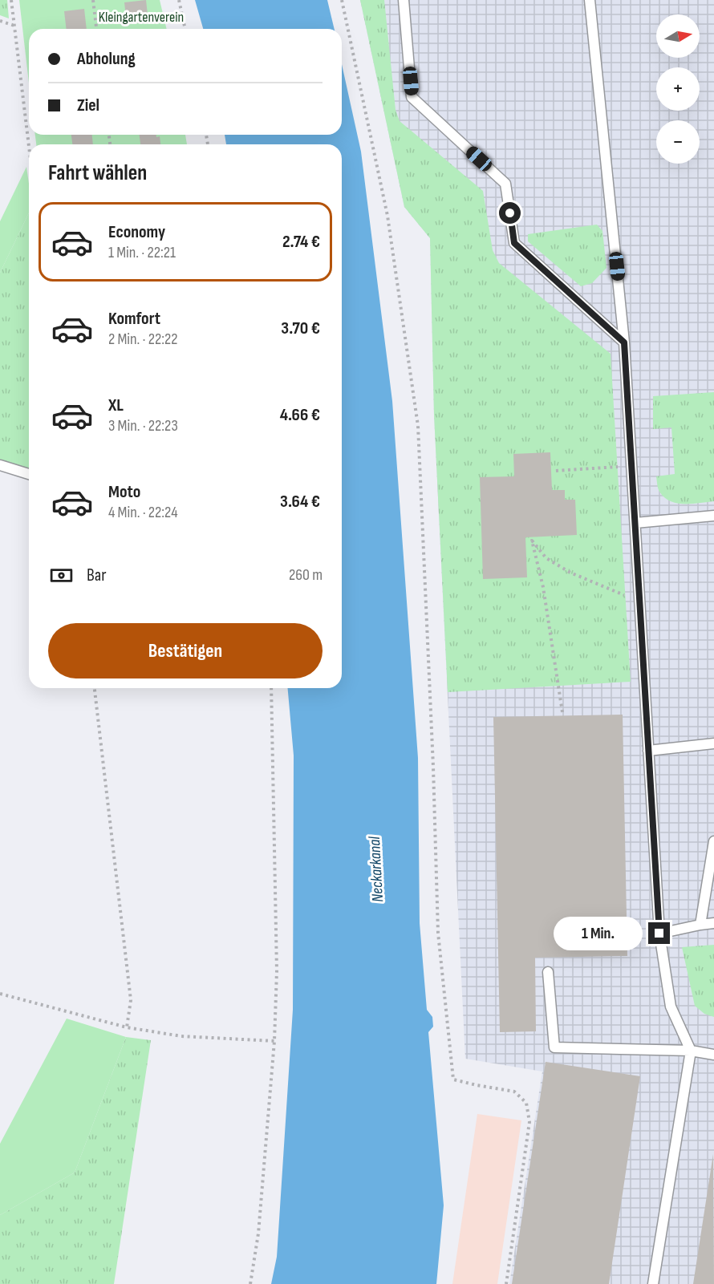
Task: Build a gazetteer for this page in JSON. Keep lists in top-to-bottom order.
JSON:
{
  "water": ["Neckarkanal"],
  "parks": ["Kleingartenverein"],
  "north": "right",
  "page": {
    "map_buttons": ["+", "−"],
    "banner": ["Abholung", "Ziel"],
    "heading": "Fahrt wählen",
    "list": [
      {
        "name": "Economy",
        "note": "1 Min. · 22:21",
        "value": "2.74 €"
      },
      {
        "name": "Komfort",
        "note": "2 Min. · 22:22",
        "value": "3.70 €"
      },
      {
        "name": "XL",
        "note": "3 Min. · 22:23",
        "value": "4.66 €"
      },
      {
        "name": "Moto",
        "note": "4 Min. · 22:24",
        "value": "3.64 €"
      }
    ],
    "pay": ["Bar", "260 m"],
    "buttons": "Bestätigen",
    "bubble": "1 Min."
  }
}
